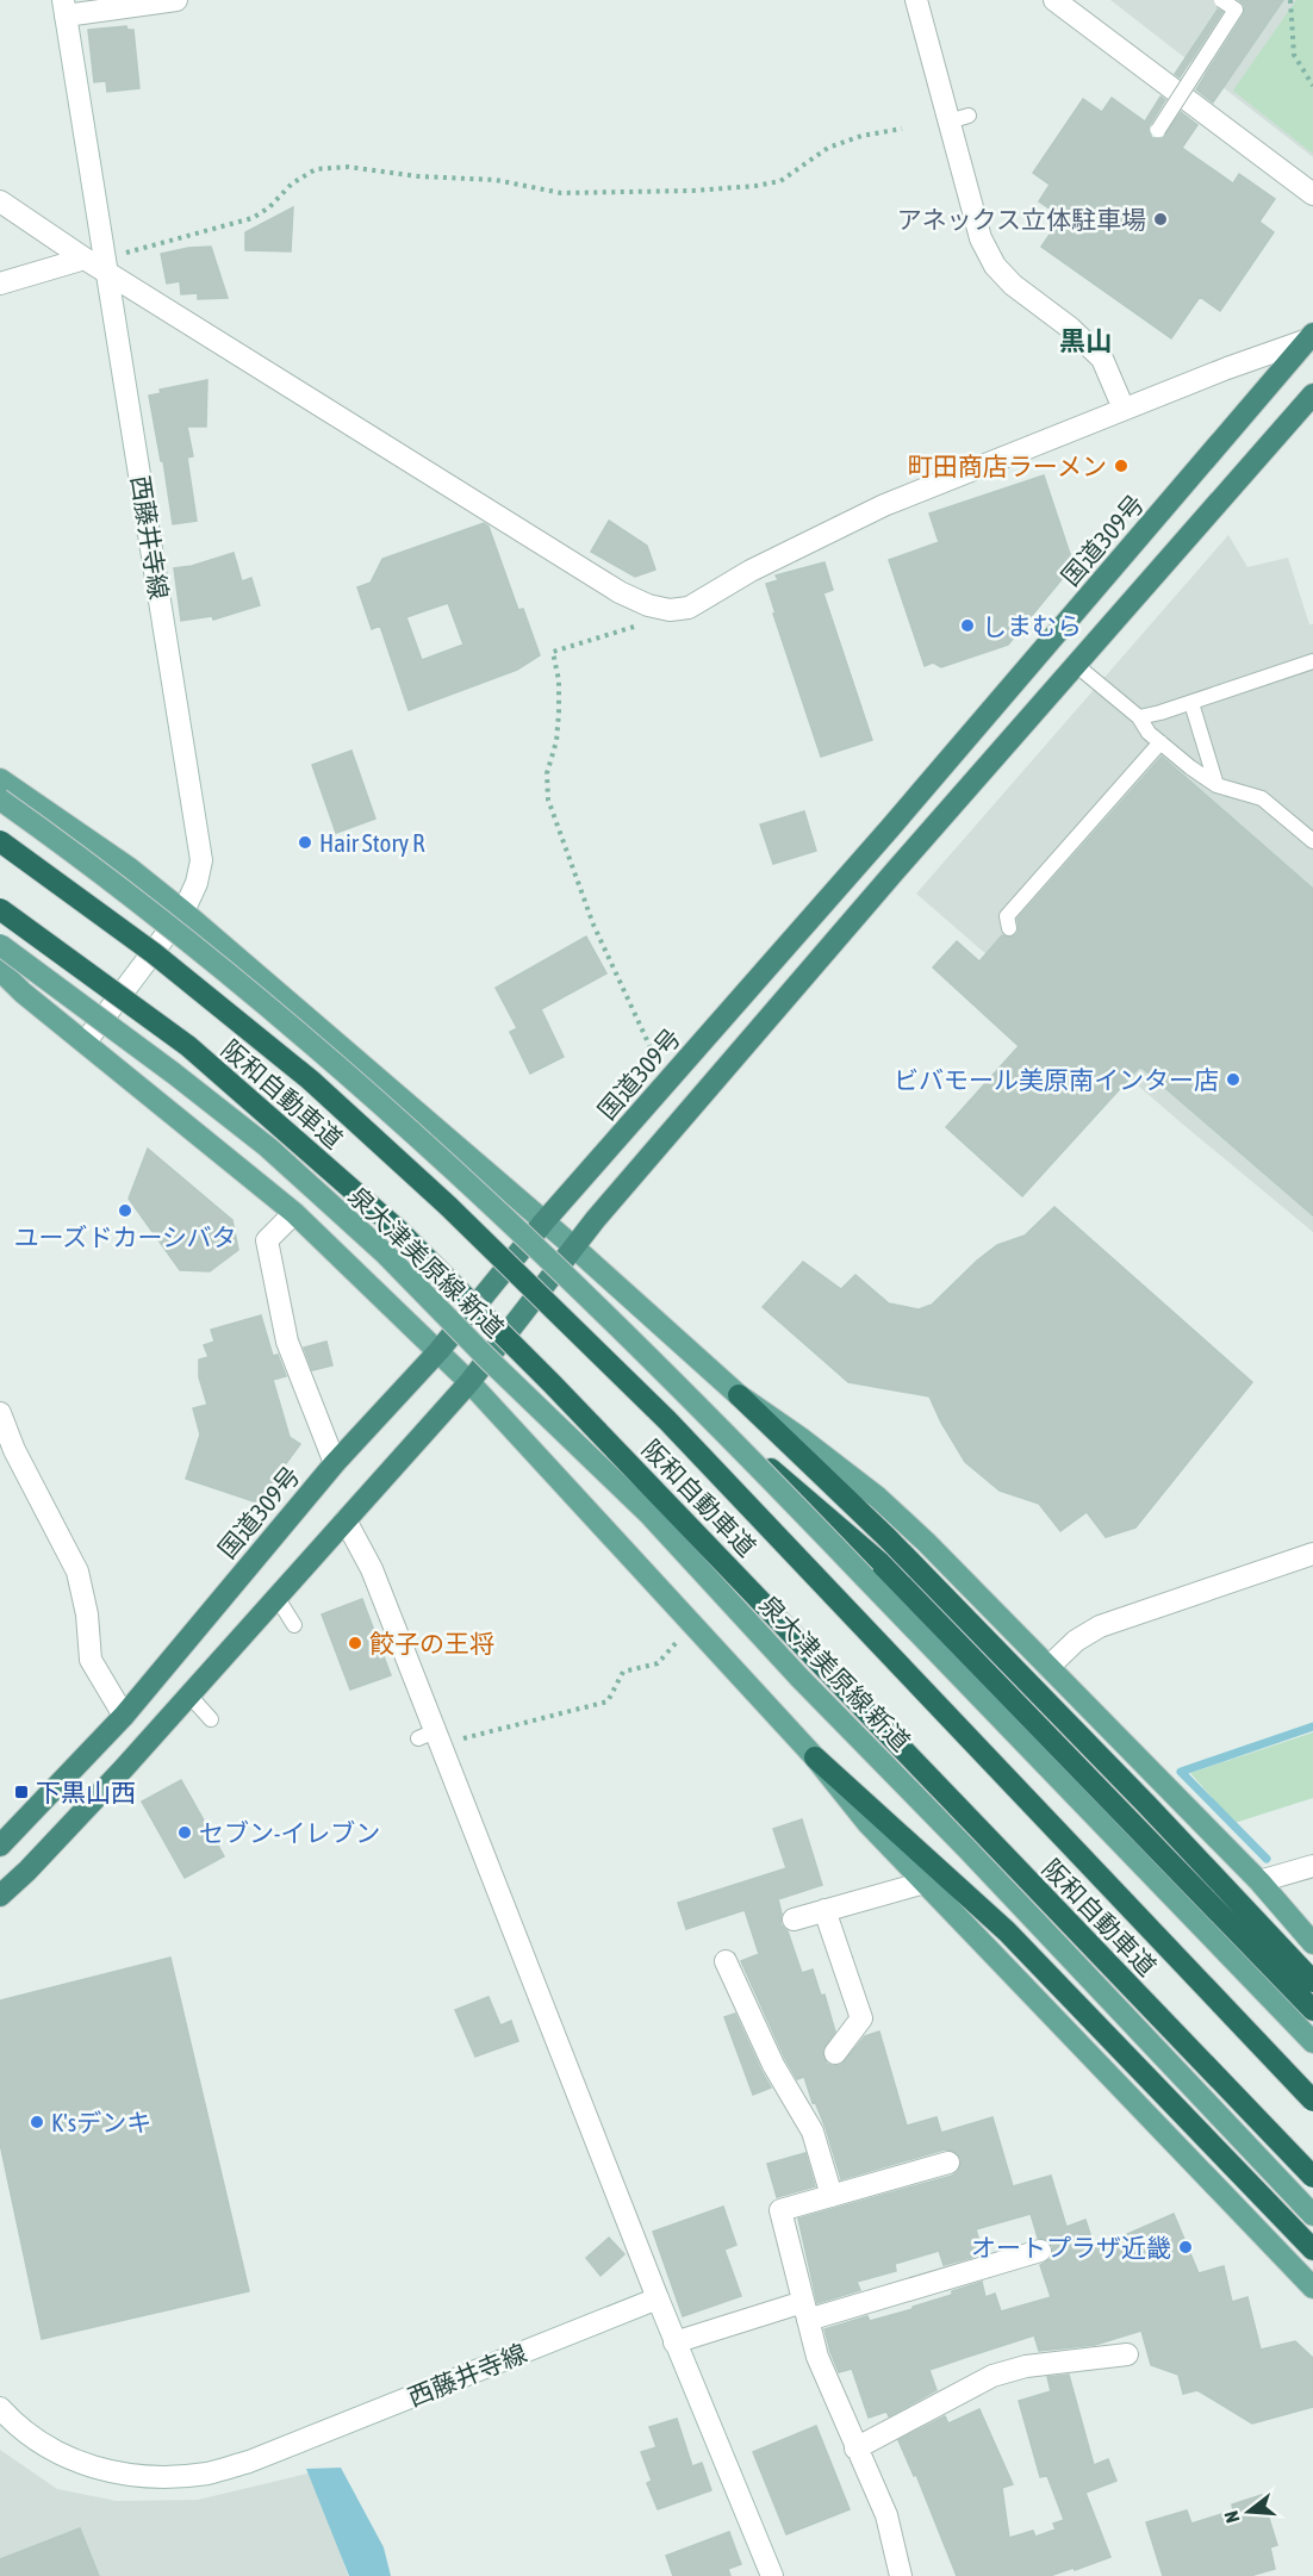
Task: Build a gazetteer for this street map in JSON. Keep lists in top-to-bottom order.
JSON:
{
  "streets": {
    "highway": ["国道309号", "阪和自動車道"],
    "main road": ["泉大津美原線 新道"],
    "street": ["西藤井寺線"]
  },
  "districts": ["黒山"],
  "places": {
    "other": [
      "アネックス立体駐車場",
      "町田商店ラーメン",
      "しまむら",
      "Hair Story R",
      "ビバモール美原南インター店",
      "ユーズドカーシバタ",
      "餃子の王将",
      "セブン-イレブン",
      "K'sデンキ",
      "オートプラザ近畿"
    ],
    "transit": ["下黒山西"]
  },
  "north": "left"
}
